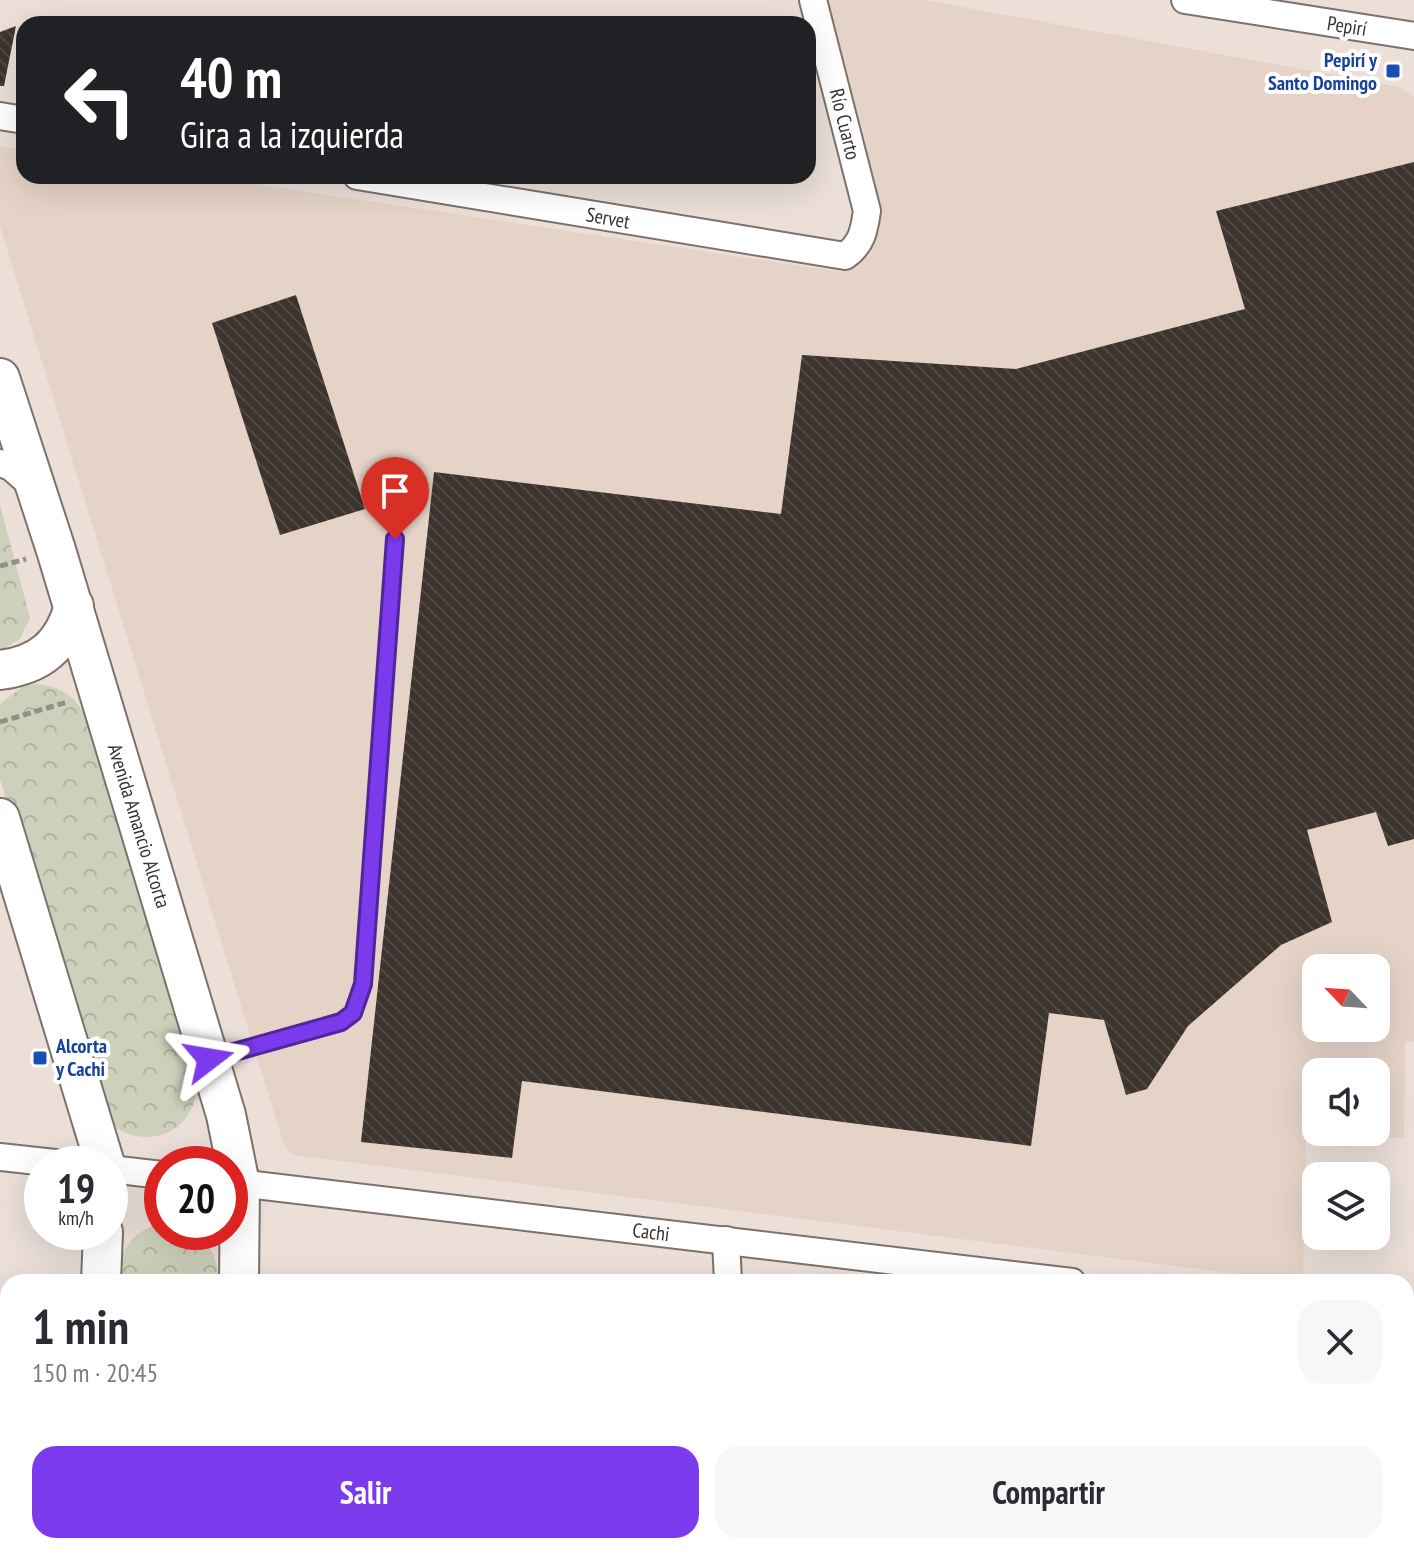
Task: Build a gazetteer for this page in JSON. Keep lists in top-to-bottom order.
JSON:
{
  "streets": {
    "main road": ["Avenida Amancio Alcorta"],
    "street": [
      "Pepirí",
      "Río Cuarto",
      "Servet",
      "Cachi"
    ]
  },
  "crossings": [
    ["Río Cuarto", "Servet"]
  ],
  "places": {
    "transit": ["Pepirí y Santo Domingo", "Alcorta y Cachi"]
  },
  "north": "top left",
  "page": {
    "turn": ["40 m", "Gira a la izquierda"],
    "speed": "19 km/h",
    "limit": "20",
    "heading": ["1 min", "150 m · 20:45"],
    "buttons": ["Salir", "Compartir"]
  }
}
